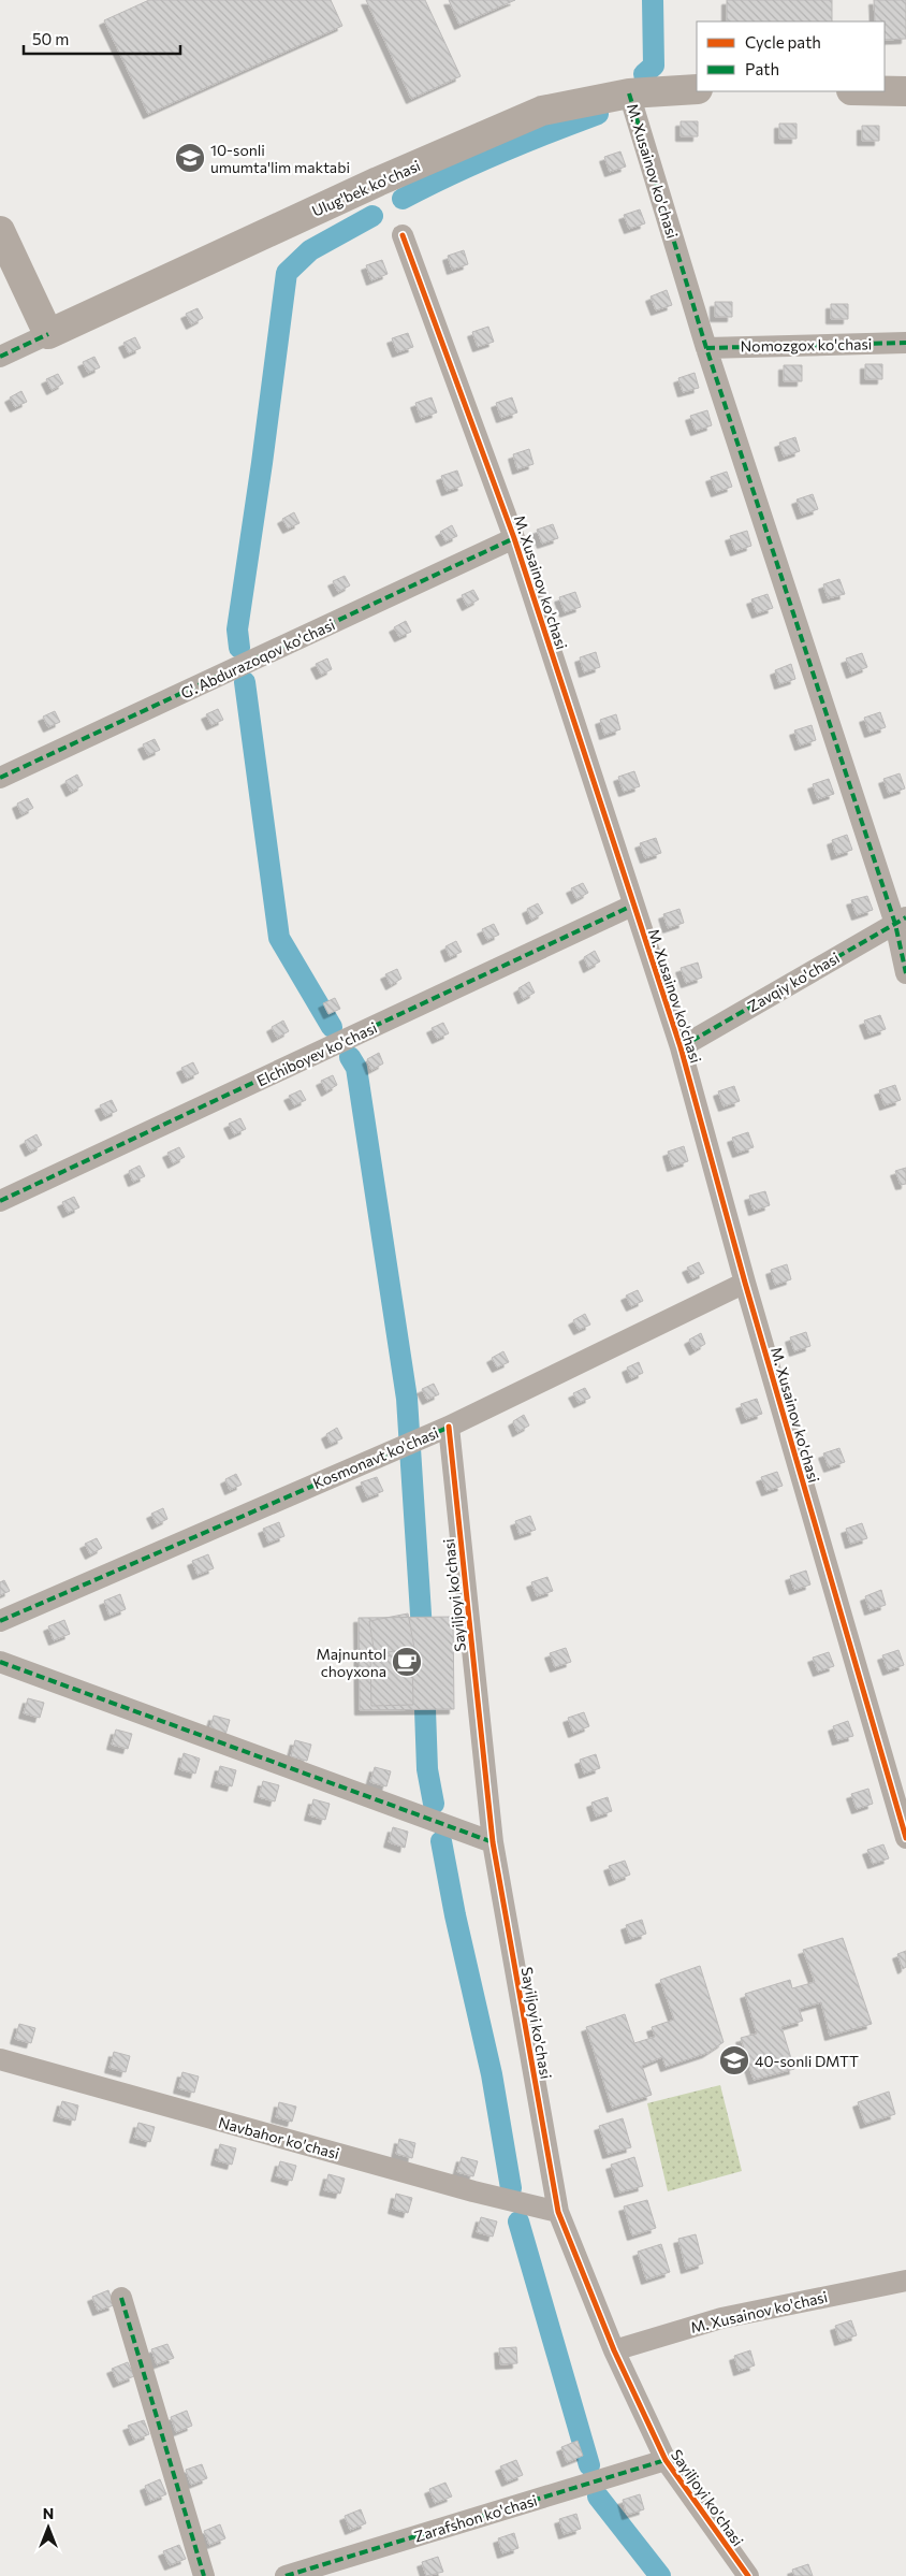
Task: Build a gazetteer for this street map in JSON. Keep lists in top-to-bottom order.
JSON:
{
  "streets": {
    "main road": ["Ulug'bek ko'chasi"],
    "street": [
      "M. Xusainov ko'chasi",
      "Nomozgox ko'chasi",
      "G'. Abdurazoqov ko'chasi",
      "Zavqiy ko'chasi",
      "Elchiboyev ko'chasi",
      "Kosmonavt ko'chasi",
      "Sayiljoyi ko'chasi",
      "Navbahor ko'chasi",
      "Zarafshon ko'chasi"
    ]
  },
  "crossings": [
    ["M. Xusainov ko'chasi", "Ulug'bek ko'chasi"],
    ["M. Xusainov ko'chasi", "Nomozgox ko'chasi"],
    ["M. Xusainov ko'chasi", "G'. Abdurazoqov ko'chasi"],
    ["M. Xusainov ko'chasi", "Zavqiy ko'chasi"],
    ["M. Xusainov ko'chasi", "Elchiboyev ko'chasi"],
    ["M. Xusainov ko'chasi", "Kosmonavt ko'chasi"],
    ["M. Xusainov ko'chasi", "Sayiljoyi ko'chasi"],
    ["Kosmonavt ko'chasi", "Sayiljoyi ko'chasi"],
    ["Sayiljoyi ko'chasi", "Navbahor ko'chasi"],
    ["Sayiljoyi ko'chasi", "Zarafshon ko'chasi"]
  ],
  "places": {
    "school or university": ["10-sonli umumta'lim maktabi", "40-sonli DMTT"],
    "cafe": ["Majnuntol choyxona"]
  },
  "legend": ["Cycle path", "Path"],
  "scale_bar": "50 m",
  "north": "top"
}
